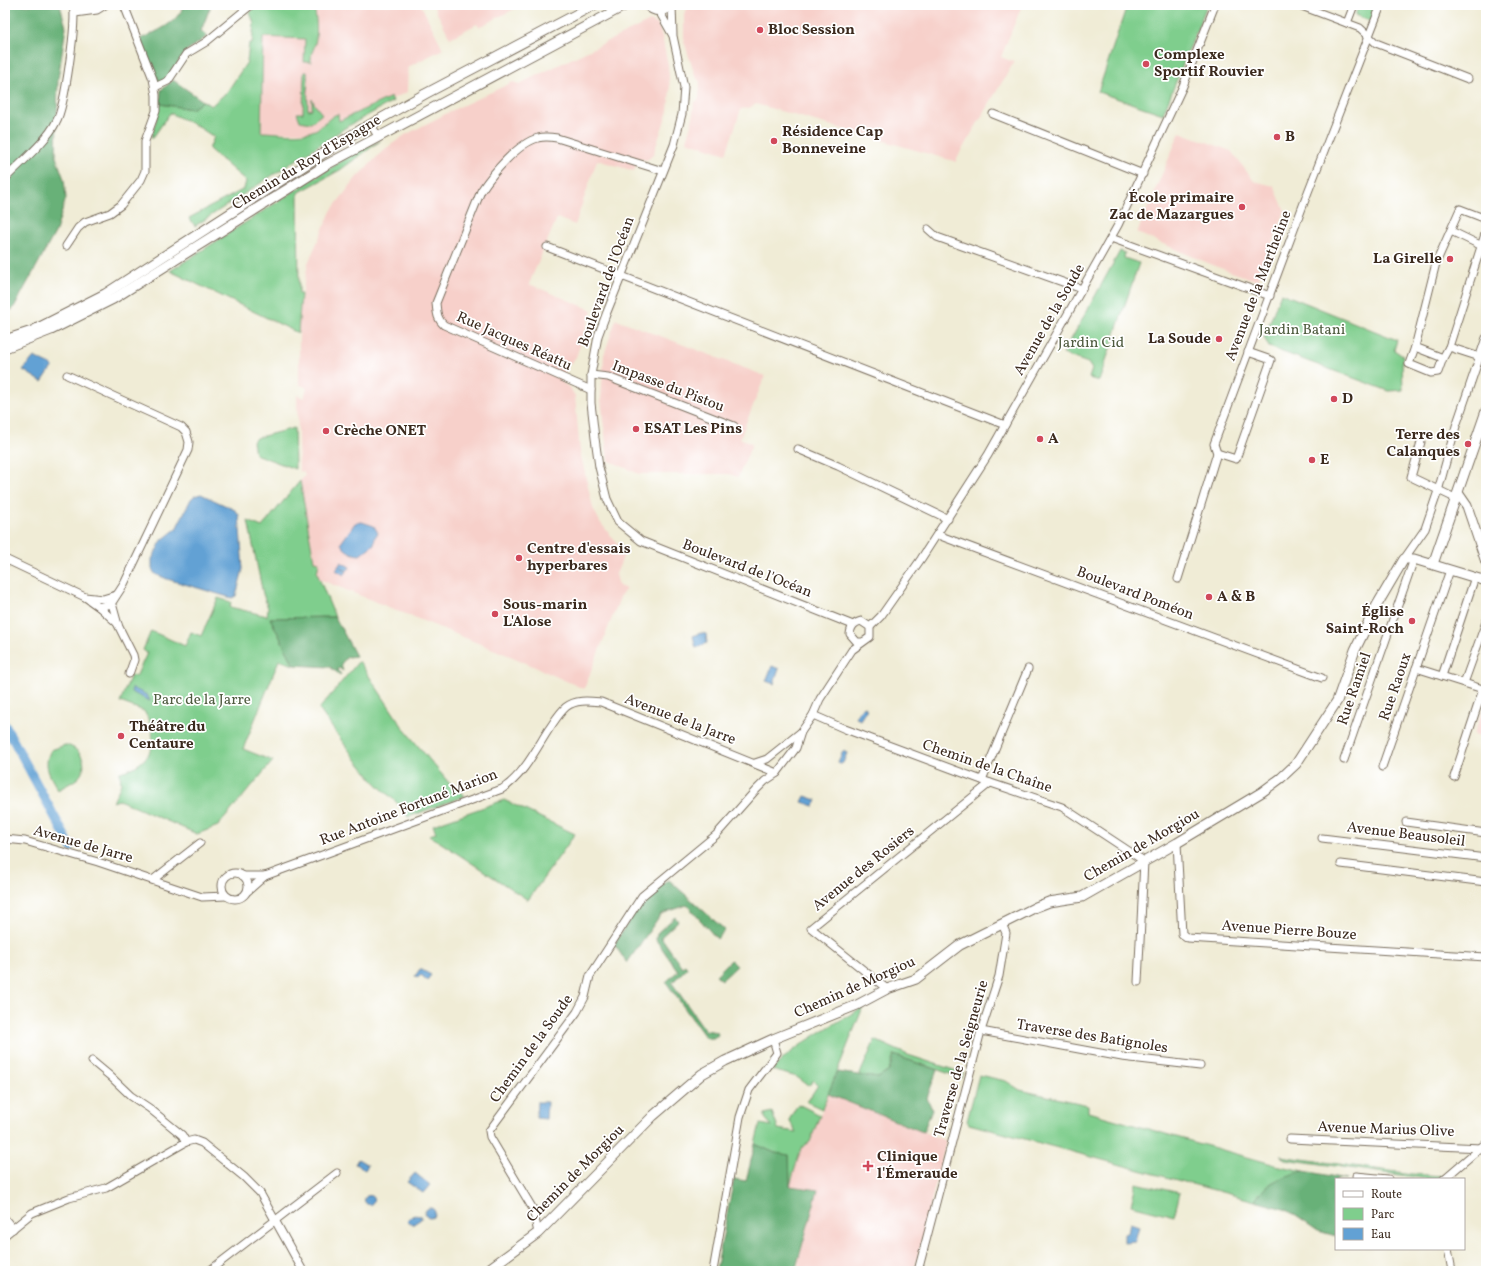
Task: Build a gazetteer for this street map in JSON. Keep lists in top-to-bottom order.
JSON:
{
  "streets": {
    "street": [
      "Chemin du Roy d'Espagne",
      "Boulevard de l'Océan",
      "Avenue de la Martheline",
      "Avenue de la Soude",
      "Rue Jacques Réattu",
      "Impasse du Pistou",
      "Boulevard Poméon",
      "Rue Raoux",
      "Rue Ramiel",
      "Avenue de la Jarre",
      "Chemin de la Chaîne",
      "Rue Antoine Fortuné Marion",
      "Avenue Beausoleil",
      "Avenue de Jarre",
      "Chemin de Morgiou",
      "Avenue des Rosiers",
      "Avenue Pierre Bouze",
      "Traverse des Batignoles",
      "Chemin de la Soude",
      "Traverse de la Seigneurie",
      "Avenue Marius Olive"
    ]
  },
  "crossings": [
    ["Boulevard de l'Océan", "Avenue de la Soude"],
    ["Boulevard de l'Océan", "Rue Jacques Réattu"],
    ["Boulevard de l'Océan", "Impasse du Pistou"],
    ["Avenue de la Soude", "Boulevard Poméon"],
    ["Avenue de la Jarre", "Rue Antoine Fortuné Marion"],
    ["Avenue de la Jarre", "Chemin de la Soude"],
    ["Chemin de la Chaîne", "Chemin de Morgiou"],
    ["Chemin de la Chaîne", "Avenue des Rosiers"],
    ["Chemin de Morgiou", "Avenue des Rosiers"],
    ["Chemin de Morgiou", "Avenue Pierre Bouze"],
    ["Chemin de Morgiou", "Chemin de la Soude"],
    ["Chemin de Morgiou", "Traverse de la Seigneurie"],
    ["Traverse des Batignoles", "Traverse de la Seigneurie"]
  ],
  "parks": ["Jardin Batani", "Jardin Cid", "Parc de la Jarre"],
  "places": {
    "other": [
      "Bloc Session",
      "Complexe Sportif Rouvier",
      "B",
      "Résidence Cap Bonneveine",
      "École primaire Zac de Mazargues",
      "La Girelle",
      "La Soude",
      "D",
      "ESAT Les Pins",
      "Crèche ONET",
      "A",
      "Terre des Calanques",
      "E",
      "Centre d'essais hyperbares",
      "A & B",
      "Sous-marin L'Alose",
      "Église Saint-Roch",
      "Théâtre du Centaure"
    ],
    "health": ["Clinique l'Émeraude"]
  },
  "legend": ["Route", "Parc", "Eau"]
}
